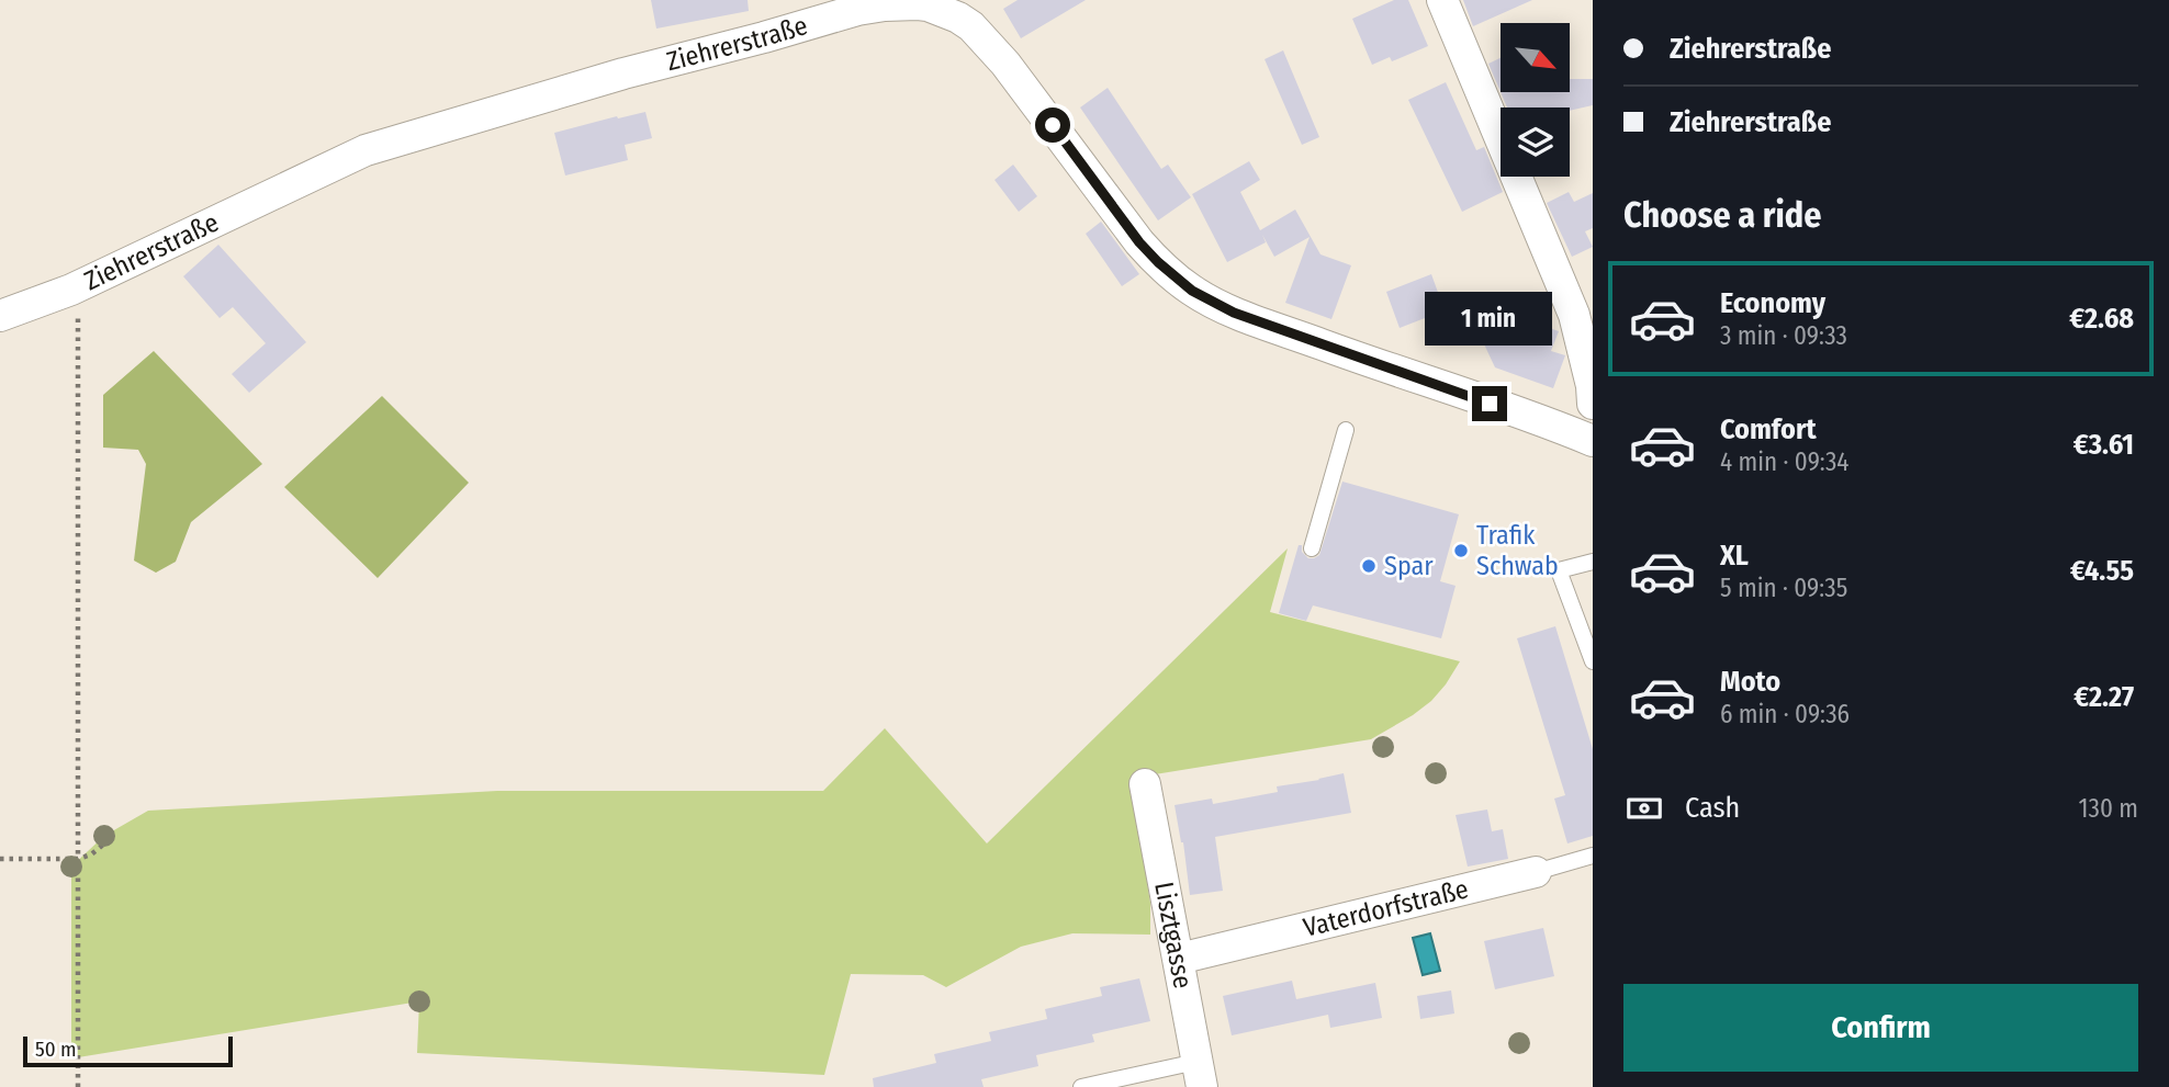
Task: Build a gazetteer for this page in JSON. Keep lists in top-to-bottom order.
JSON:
{
  "streets": {
    "street": ["Ziehrerstraße", "Vaterdorfstraße", "Lisztgasse"]
  },
  "crossings": [
    ["Vaterdorfstraße", "Lisztgasse"]
  ],
  "places": ["Trafik Schwab", "Spar"],
  "scale_bar": "50 m",
  "north": "bottom right",
  "page": {
    "banner": ["Ziehrerstraße", "Ziehrerstraße"],
    "heading": "Choose a ride",
    "list": [
      {
        "name": "Economy",
        "note": "3 min · 09:33",
        "value": "€2.68"
      },
      {
        "name": "Comfort",
        "note": "4 min · 09:34",
        "value": "€3.61"
      },
      {
        "name": "XL",
        "note": "5 min · 09:35",
        "value": "€4.55"
      },
      {
        "name": "Moto",
        "note": "6 min · 09:36",
        "value": "€2.27"
      }
    ],
    "bubble": "1 min",
    "pay": ["Cash", "130 m"],
    "buttons": "Confirm",
    "scale": "50 m"
  }
}
